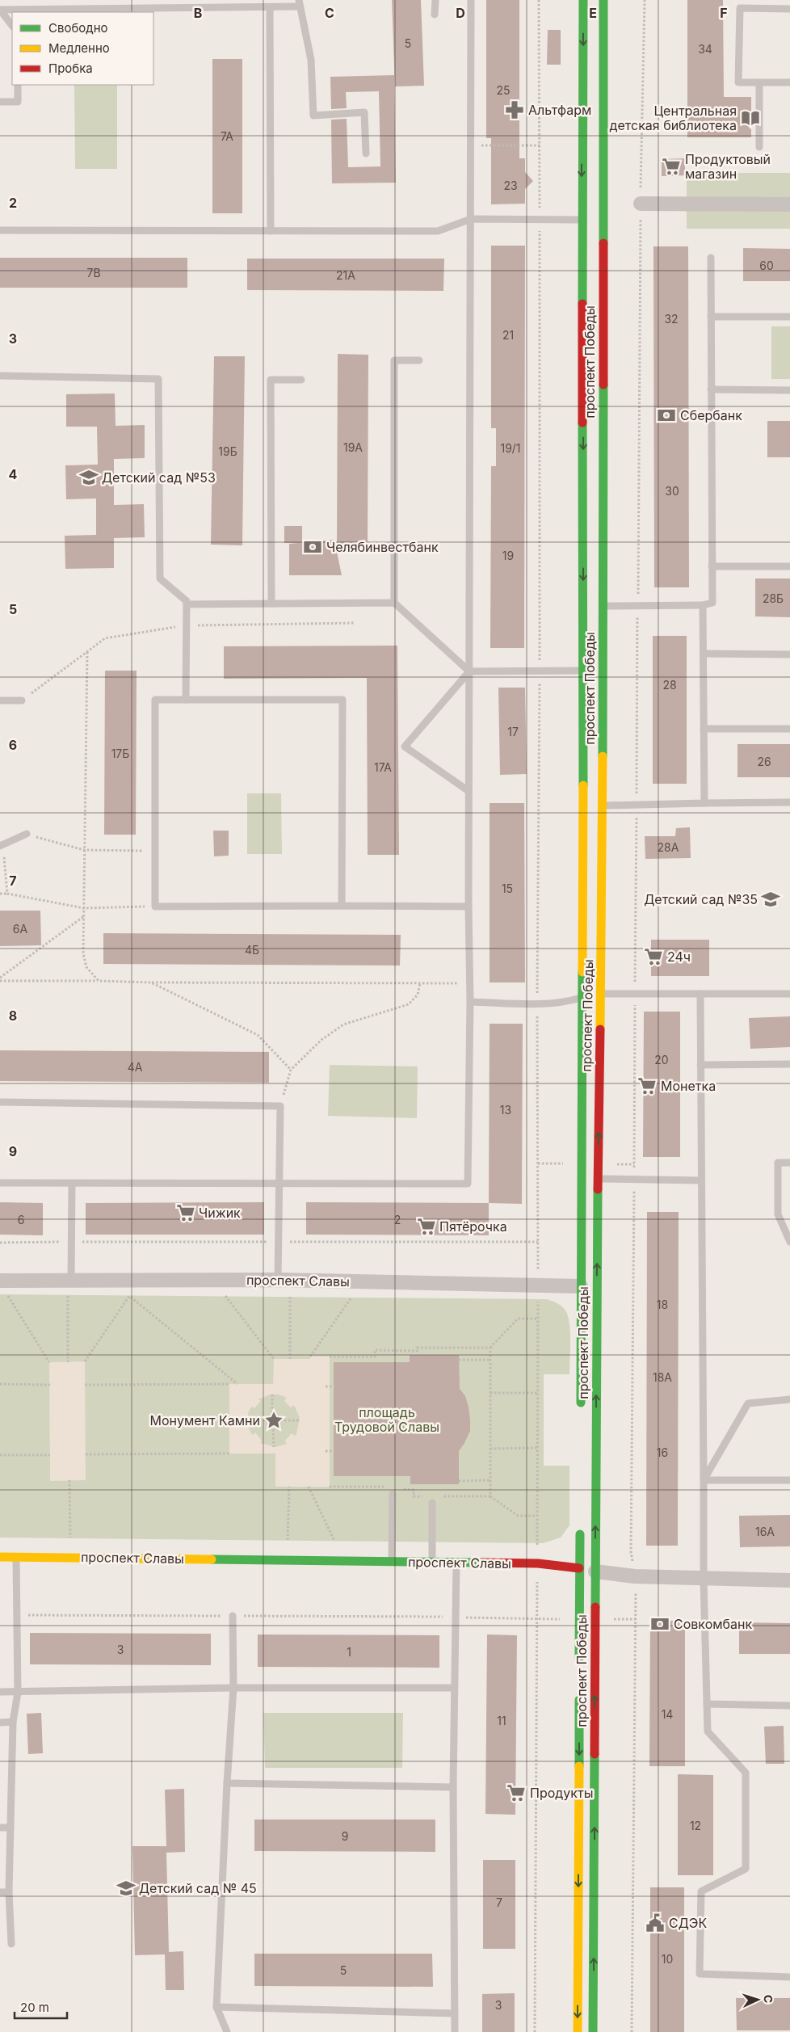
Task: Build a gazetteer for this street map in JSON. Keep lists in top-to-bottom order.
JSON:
{
  "streets": {
    "main road": ["проспект Победы", "проспект Славы"]
  },
  "crossings": [
    ["проспект Победы", "проспект Славы"]
  ],
  "parks": ["площадь Трудовой Славы"],
  "places": {
    "pharmacy": ["Альтфарм"],
    "library": ["Центральная детская библиотека"],
    "supermarket": [
      "Продуктовый магазин",
      "24ч",
      "Монетка",
      "Чижик",
      "Пятёрочка",
      "Продукты"
    ],
    "bank": ["Сбербанк", "Челябинвестбанк", "Совкомбанк"],
    "school or university": ["Детский сад №53", "Детский сад №35", "Детский сад № 45"],
    "place": ["Монумент Камни"],
    "public building": ["СДЭК"]
  },
  "house_numbers": [
    "5",
    "34",
    "25",
    "7А",
    "23",
    "60",
    "7В",
    "21А",
    "32",
    "21",
    "19А",
    "19/1",
    "19Б",
    "30",
    "19",
    "28Б",
    "28",
    "17",
    "17Б",
    "26",
    "17А",
    "28А",
    "15",
    "6А",
    "4Б",
    "20",
    "4А",
    "13",
    "6",
    "2",
    "18",
    "18А",
    "16",
    "16А",
    "3",
    "1",
    "14",
    "11",
    "12",
    "9",
    "7",
    "10",
    "5",
    "3"
  ],
  "legend": ["Свободно", "Медленно", "Пробка"],
  "scale_bar": "20 m",
  "north": "right",
  "grid": {
    "columns": [
      "B",
      "C",
      "D",
      "E",
      "F"
    ],
    "rows": [
      "2",
      "3",
      "4",
      "5",
      "6",
      "7",
      "8",
      "9"
    ]
  }
}
